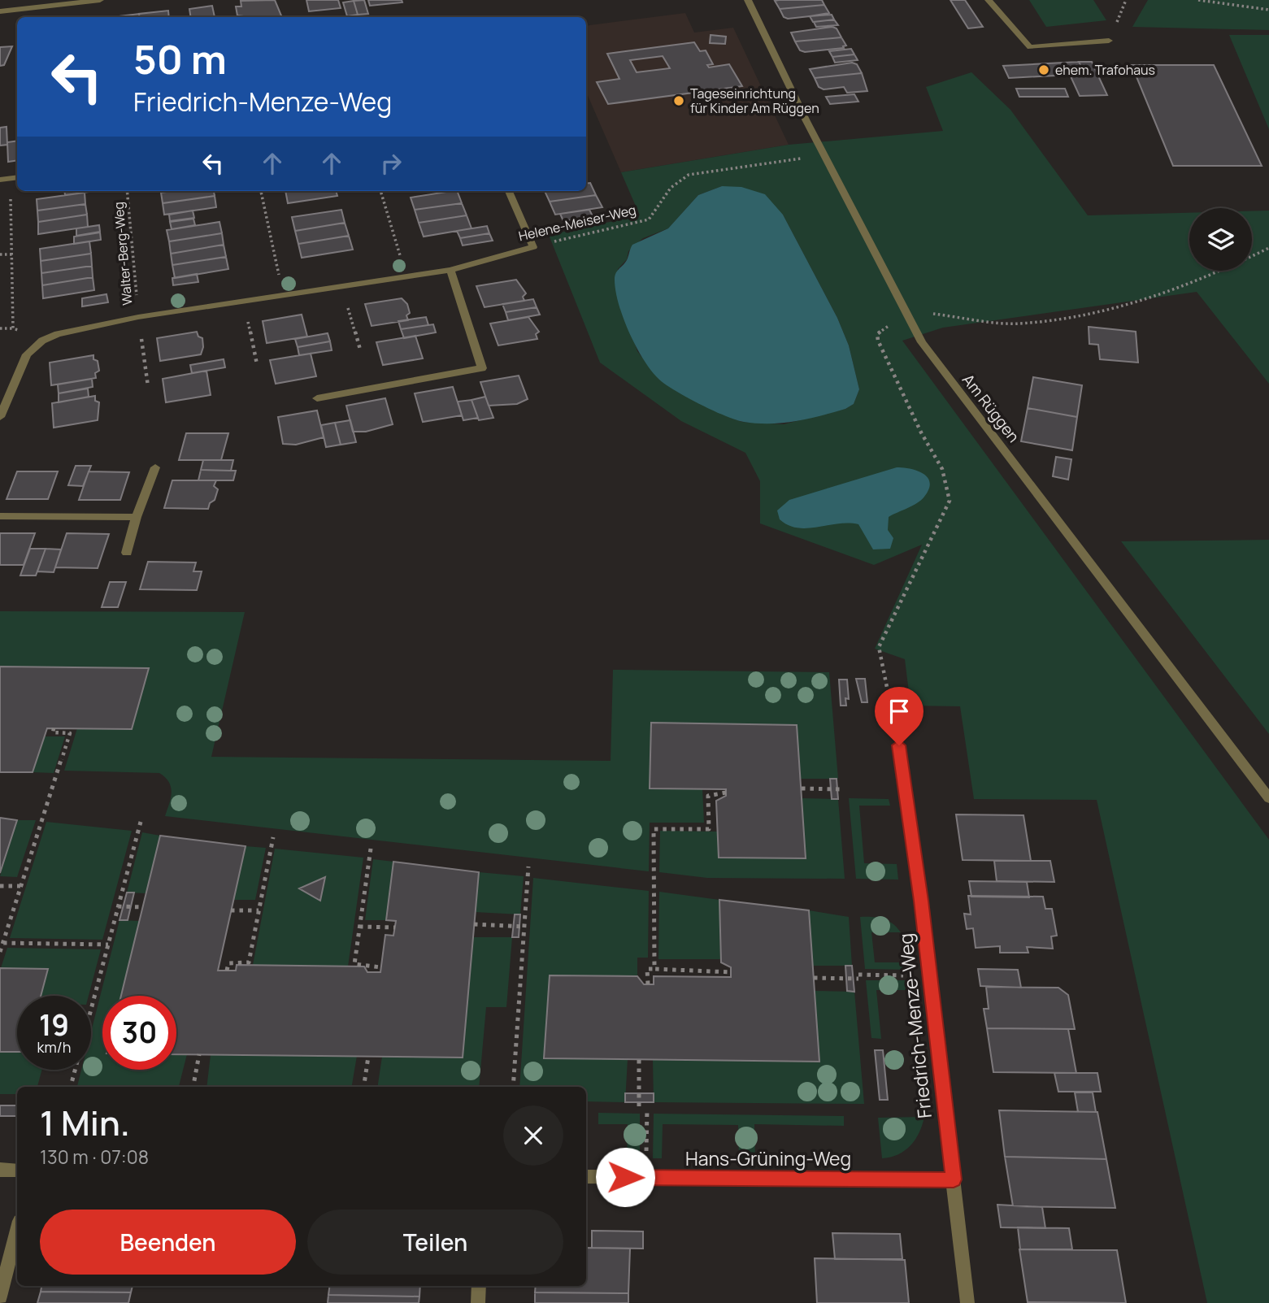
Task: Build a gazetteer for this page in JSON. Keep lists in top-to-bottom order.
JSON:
{
  "streets": {
    "street": [
      "Helene-Meiser-Weg",
      "Am Rüggen",
      "Friedrich-Menze-Weg",
      "Hans-Grüning-Weg"
    ],
    "path": ["Walter-Berg-Weg"]
  },
  "crossings": [
    ["Helene-Meiser-Weg", "Walter-Berg-Weg"],
    ["Helene-Meiser-Weg", "Am Rüggen"],
    ["Friedrich-Menze-Weg", "Hans-Grüning-Weg"]
  ],
  "places": ["ehem. Trafohaus", "Tageseinrichtung für Kinder Am Rüggen"],
  "page": {
    "turn": ["50 m", "Friedrich-Menze-Weg"],
    "speed": "19 km/h",
    "limit": "30",
    "heading": ["1 Min.", "130 m · 07:08"],
    "buttons": ["Beenden", "Teilen"]
  }
}
